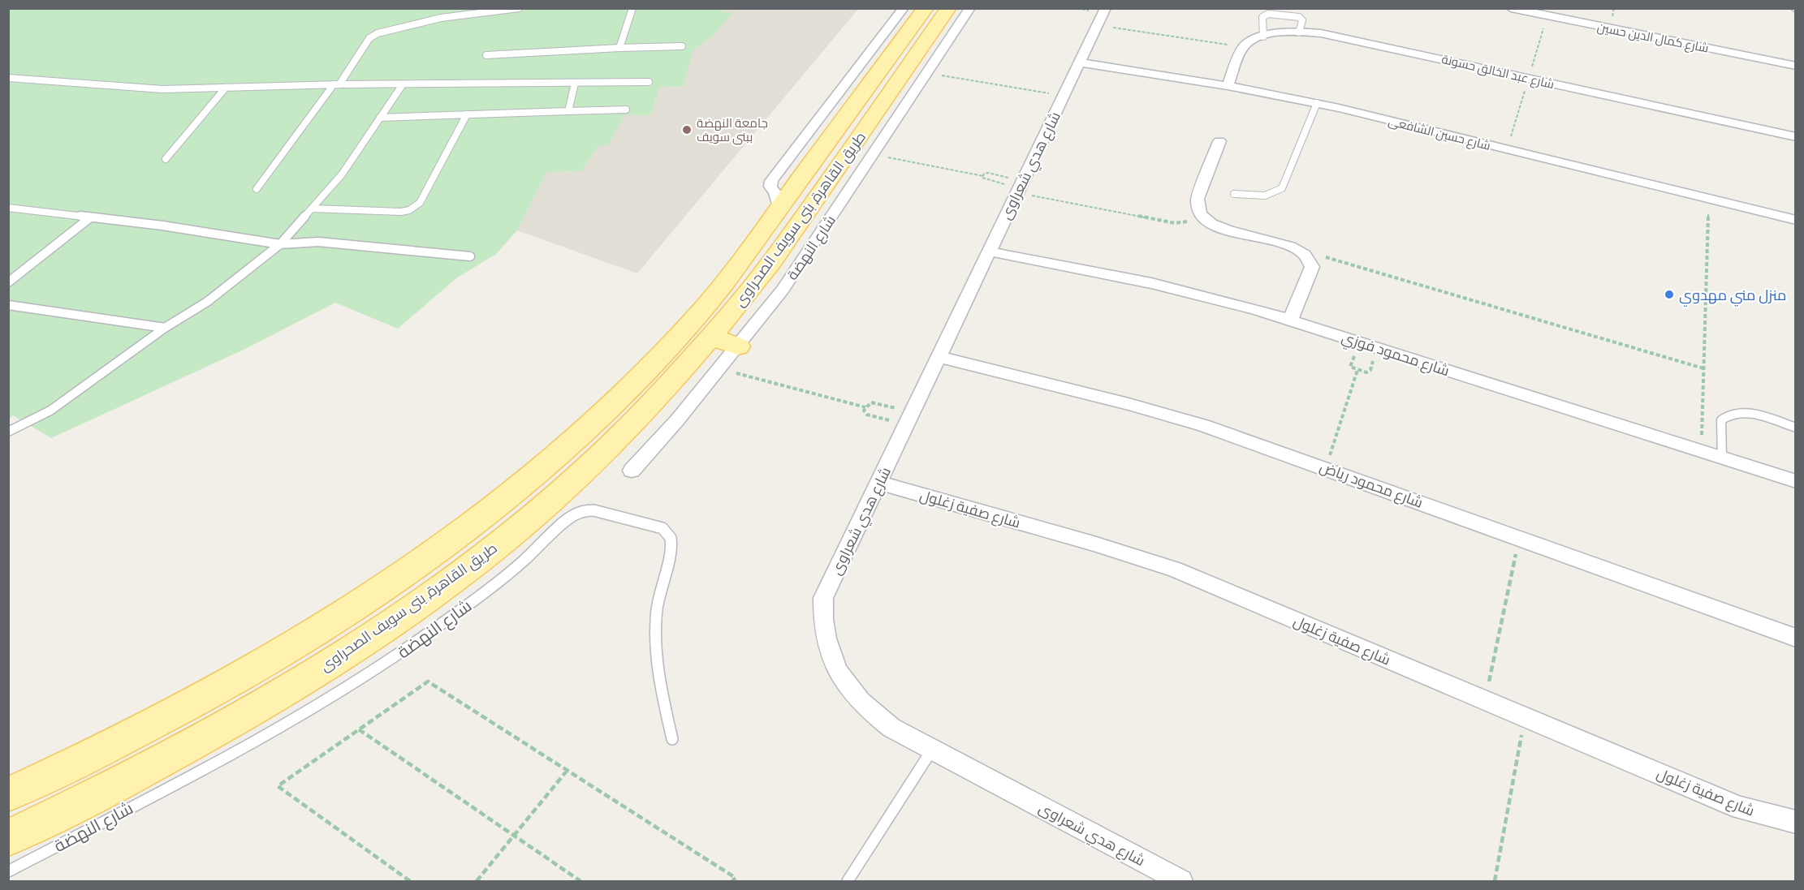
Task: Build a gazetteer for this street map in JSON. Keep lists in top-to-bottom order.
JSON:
{
  "streets": {
    "main road": ["طريق القاهرة, بنى سويف الصحراوى"],
    "street": [
      "شارع كمال الدين حسين",
      "شارع عبد الخالق حسونة",
      "شارع حسين الشافعى",
      "شارع هدي شعراوى",
      "شارع النهضة",
      "شارع محمود فوزي",
      "شارع محمود رياض",
      "شارع صفية زغلول"
    ]
  },
  "crossings": [
    ["شارع حسين الشافعى", "شارع هدي شعراوى"],
    ["شارع هدي شعراوى", "شارع محمود فوزي"],
    ["شارع هدي شعراوى", "شارع محمود رياض"],
    ["شارع هدي شعراوى", "شارع صفية زغلول"],
    ["طريق القاهرة, بنى سويف الصحراوى", "شارع النهضة"]
  ],
  "places": ["جامعة النهضة ببنى سويف", "منزل مني مهدوي"]
}
